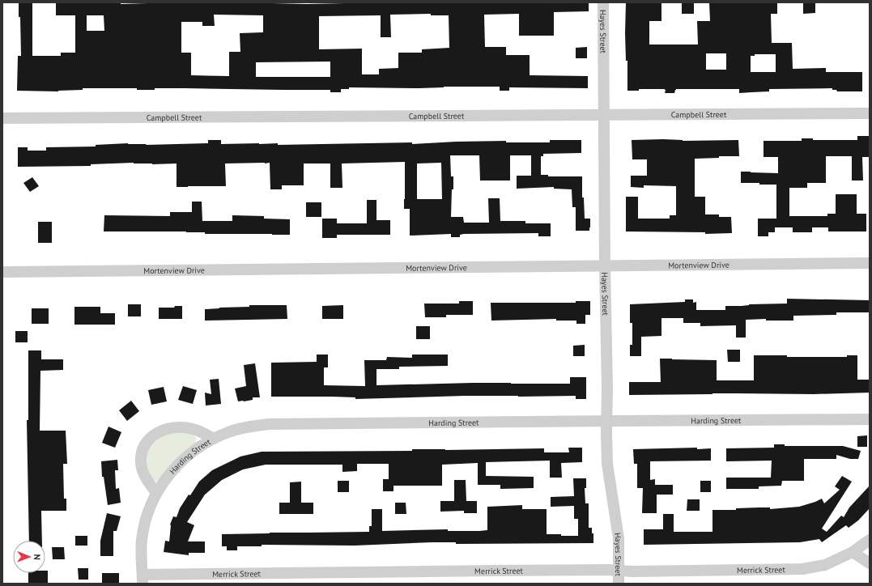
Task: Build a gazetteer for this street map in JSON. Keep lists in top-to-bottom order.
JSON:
{
  "streets": {
    "street": [
      "Hayes Street",
      "Campbell Street",
      "Mortenview Drive",
      "Harding Street",
      "Merrick Street"
    ]
  },
  "crossings": [
    ["Hayes Street", "Campbell Street"],
    ["Hayes Street", "Mortenview Drive"],
    ["Hayes Street", "Harding Street"],
    ["Hayes Street", "Merrick Street"],
    ["Harding Street", "Merrick Street"]
  ],
  "north": "right"
}
